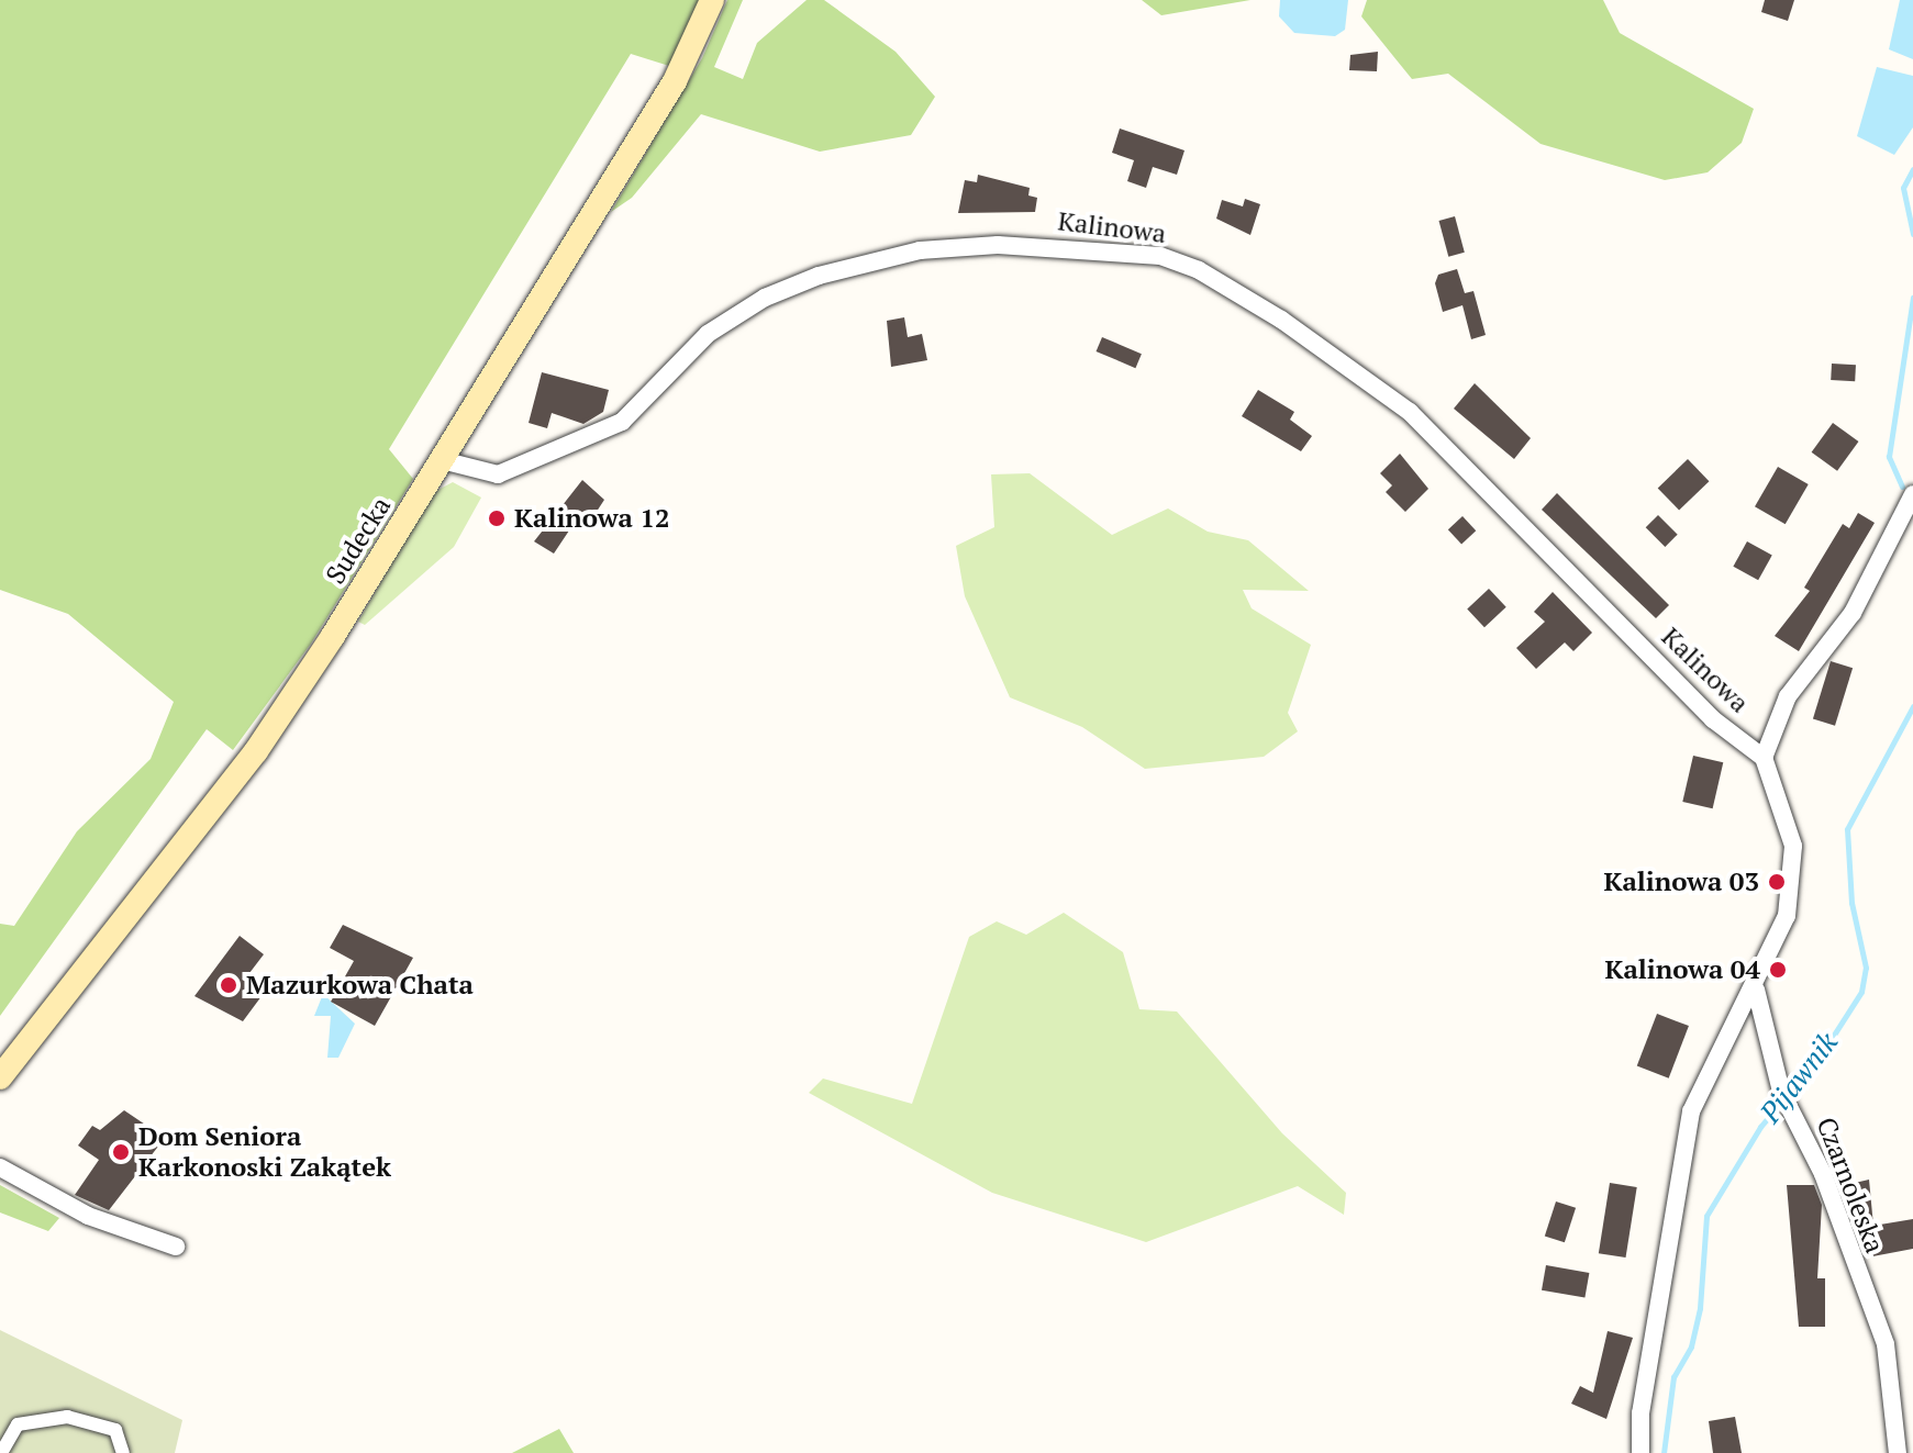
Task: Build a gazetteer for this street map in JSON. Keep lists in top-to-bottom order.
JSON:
{
  "streets": {
    "main road": ["Sudecka"],
    "street": ["Kalinowa", "Czarnoleska"]
  },
  "crossings": [
    ["Kalinowa", "Sudecka"]
  ],
  "water": ["Pijawnik"],
  "places": [
    "Kalinowa 12",
    "Kalinowa 03",
    "Kalinowa 04",
    "Mazurkowa Chata",
    "Dom Seniora Karkonoski Zakątek"
  ]
}
